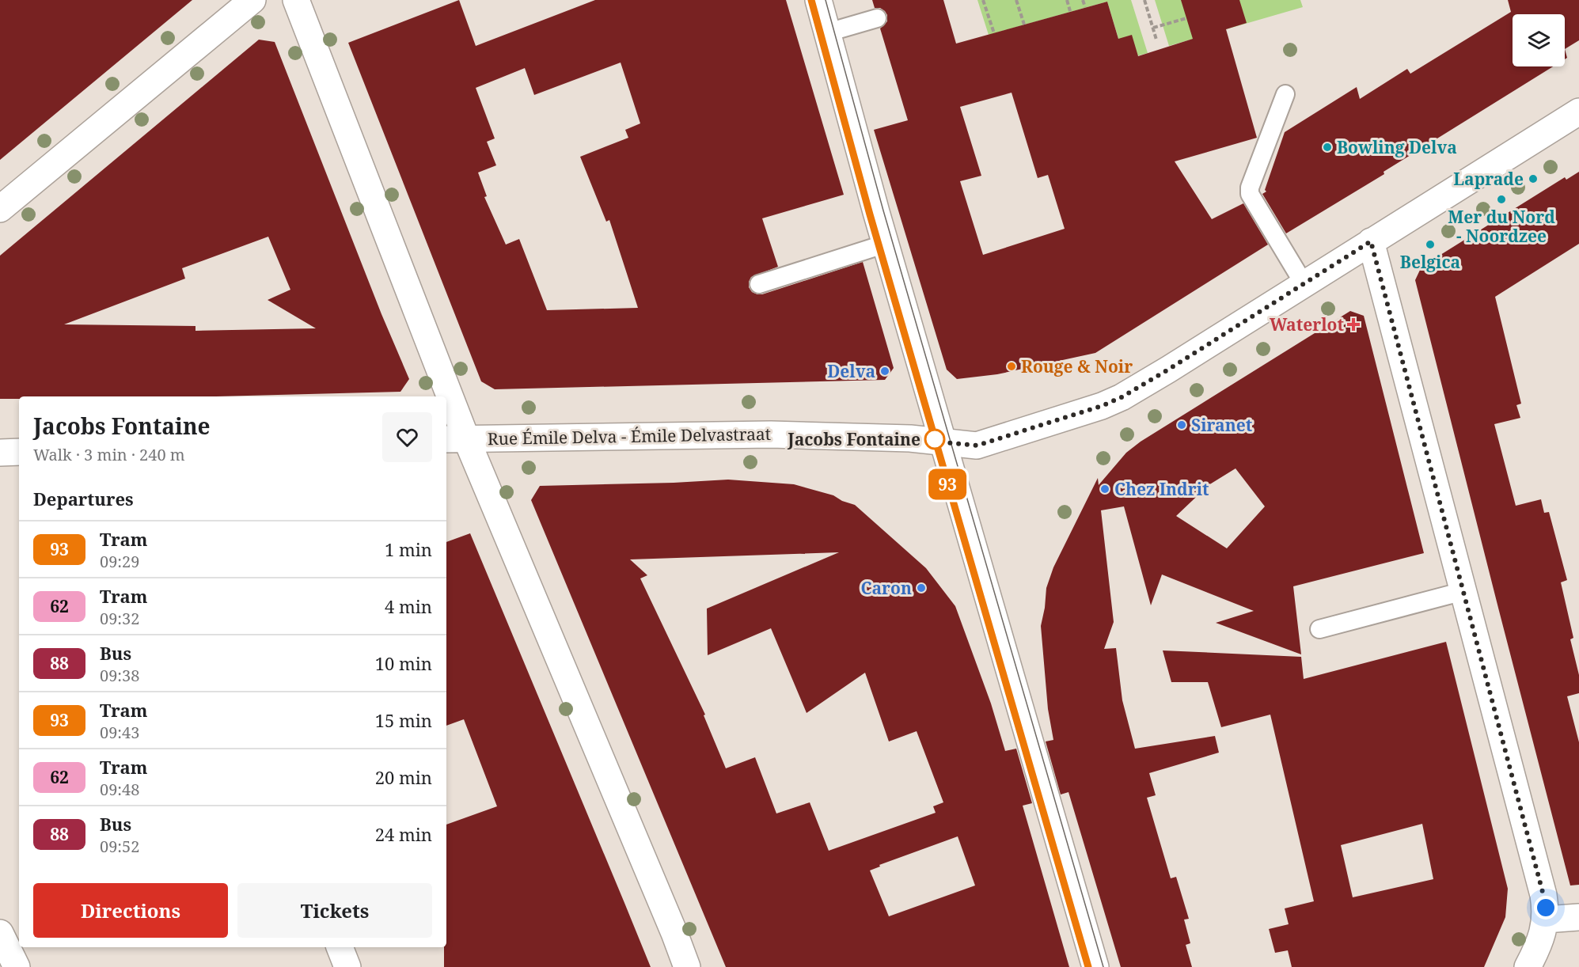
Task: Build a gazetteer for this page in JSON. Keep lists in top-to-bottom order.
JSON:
{
  "streets": {
    "street": ["Rue Émile Delva - Émile Delvastraat"]
  },
  "places": {
    "other": [
      "Bowling Delva",
      "Laprade",
      "Mer du Nord - Noordzee",
      "Belgica",
      "Rouge & Noir",
      "Delva",
      "Siranet",
      "Jacobs Fontaine",
      "Chez Indrit",
      "Caron"
    ],
    "health": ["Waterlot"]
  },
  "lines": ["tram line 93"],
  "page": {
    "on_map": "93",
    "heading": [
      ["Jacobs Fontaine", "Walk · 3 min · 240 m"],
      "Departures"
    ],
    "list": [
      {
        "mark": "93",
        "name": "Tram",
        "note": "09:29",
        "value": "1 min"
      },
      {
        "mark": "62",
        "name": "Tram",
        "note": "09:32",
        "value": "4 min"
      },
      {
        "mark": "88",
        "name": "Bus",
        "note": "09:38",
        "value": "10 min"
      },
      {
        "mark": "93",
        "name": "Tram",
        "note": "09:43",
        "value": "15 min"
      },
      {
        "mark": "62",
        "name": "Tram",
        "note": "09:48",
        "value": "20 min"
      },
      {
        "mark": "88",
        "name": "Bus",
        "note": "09:52",
        "value": "24 min"
      }
    ],
    "buttons": ["Directions", "Tickets"]
  }
}
